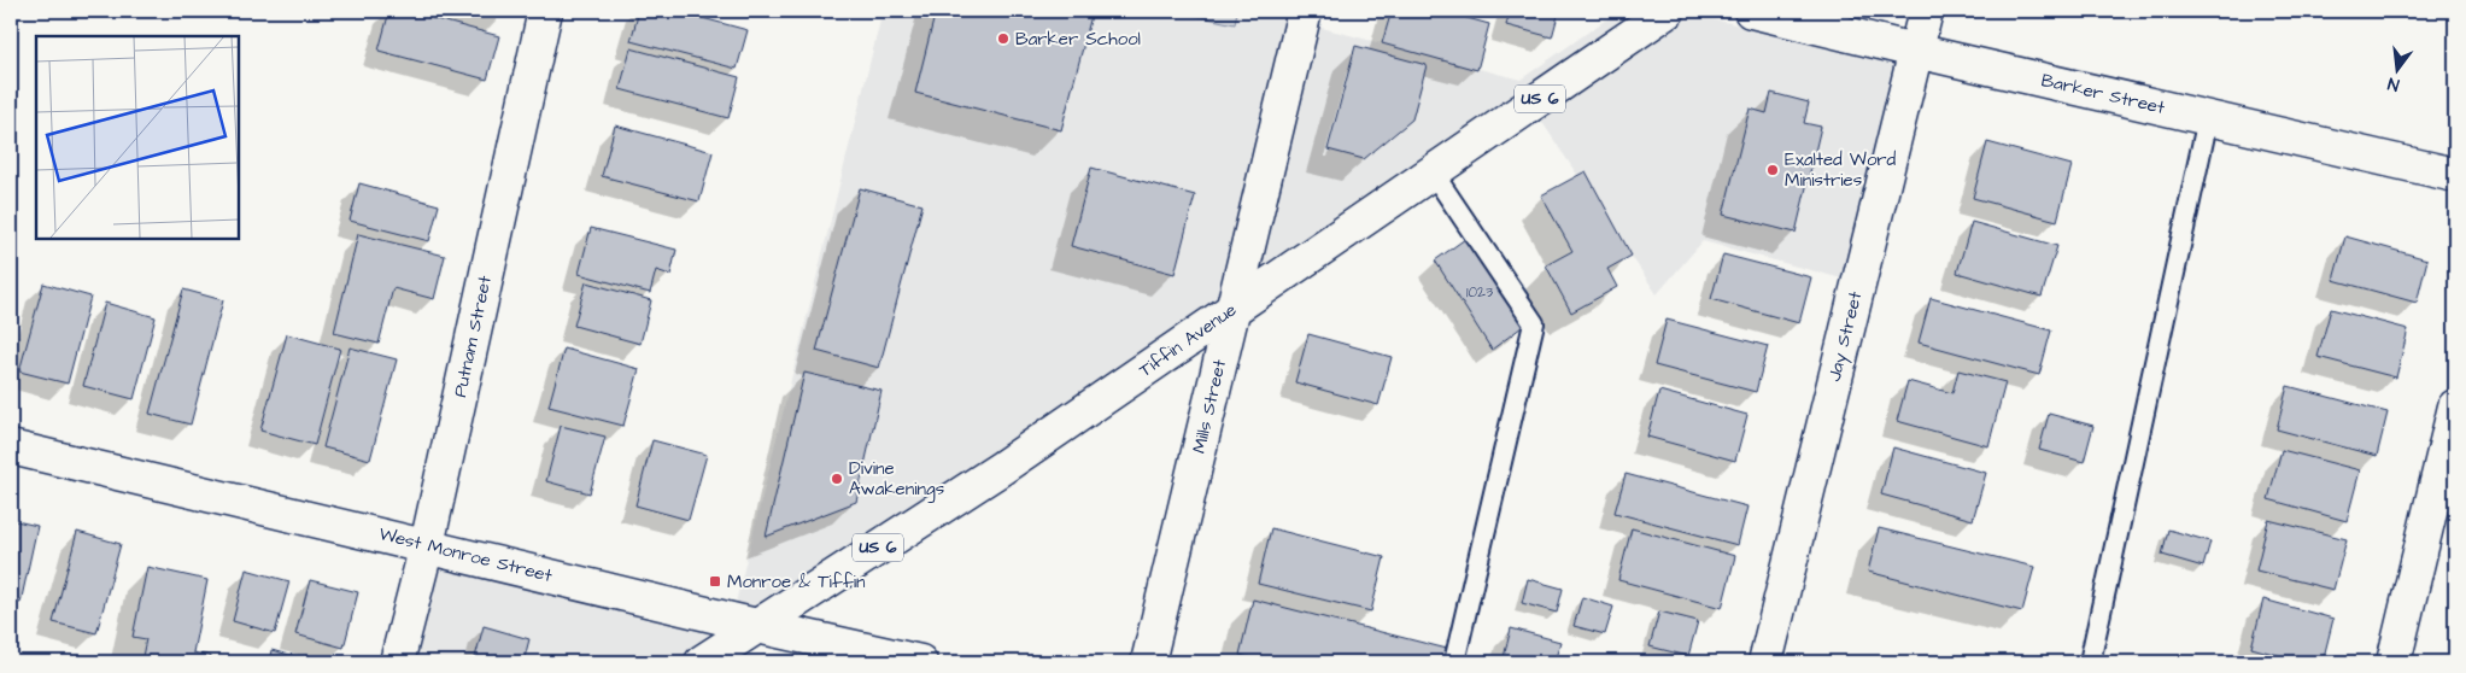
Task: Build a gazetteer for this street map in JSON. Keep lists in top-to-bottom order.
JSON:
{
  "streets": {
    "street": [
      "Barker Street",
      "US 6",
      "Putnam Street",
      "Jay Street",
      "Tiffin Avenue",
      "Mills Street",
      "West Monroe Street"
    ]
  },
  "crossings": [
    ["Barker Street", "Jay Street"],
    ["Putnam Street", "West Monroe Street"],
    ["Tiffin Avenue", "Mills Street"],
    ["Tiffin Avenue", "West Monroe Street"]
  ],
  "places": {
    "other": ["Barker School", "Exalted Word Ministries", "Divine Awakenings"],
    "transit": ["Monroe & Tiffin"]
  },
  "house_numbers": ["1023"],
  "north": "bottom"
}
